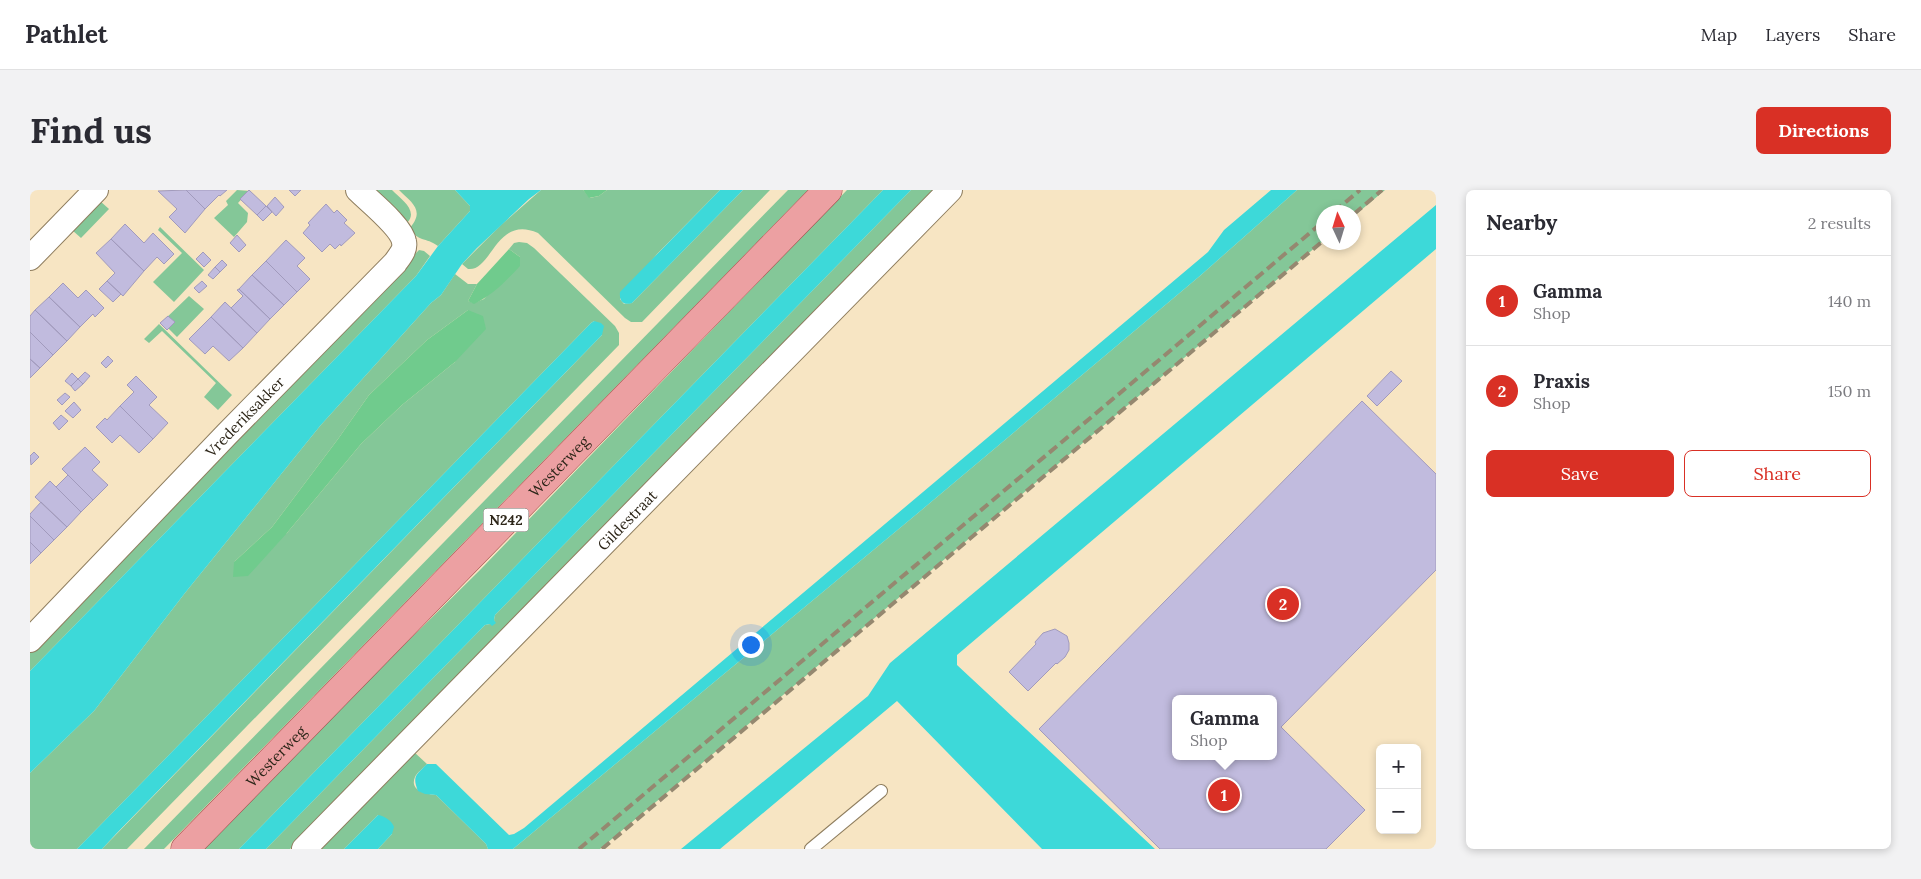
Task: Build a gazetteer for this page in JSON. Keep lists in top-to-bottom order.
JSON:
{
  "streets": {
    "main road": ["Westerweg", "N242"],
    "street": ["Vrederiksakker", "Gildestraat"]
  },
  "north": "top",
  "page": {
    "header": "Pathlet",
    "nav": ["Map", "Layers", "Share"],
    "buttons": [
      "Directions",
      ["Save", "Share"]
    ],
    "title": "Find us",
    "heading": ["Nearby", "2 results"],
    "list": [
      {
        "mark": "1",
        "name": "Gamma",
        "note": "Shop",
        "value": "140 m"
      },
      {
        "mark": "2",
        "name": "Praxis",
        "note": "Shop",
        "value": "150 m"
      }
    ],
    "pins": ["2", "1"],
    "popup": ["Gamma", "Shop"],
    "map_buttons": ["+", "−"]
  }
}
